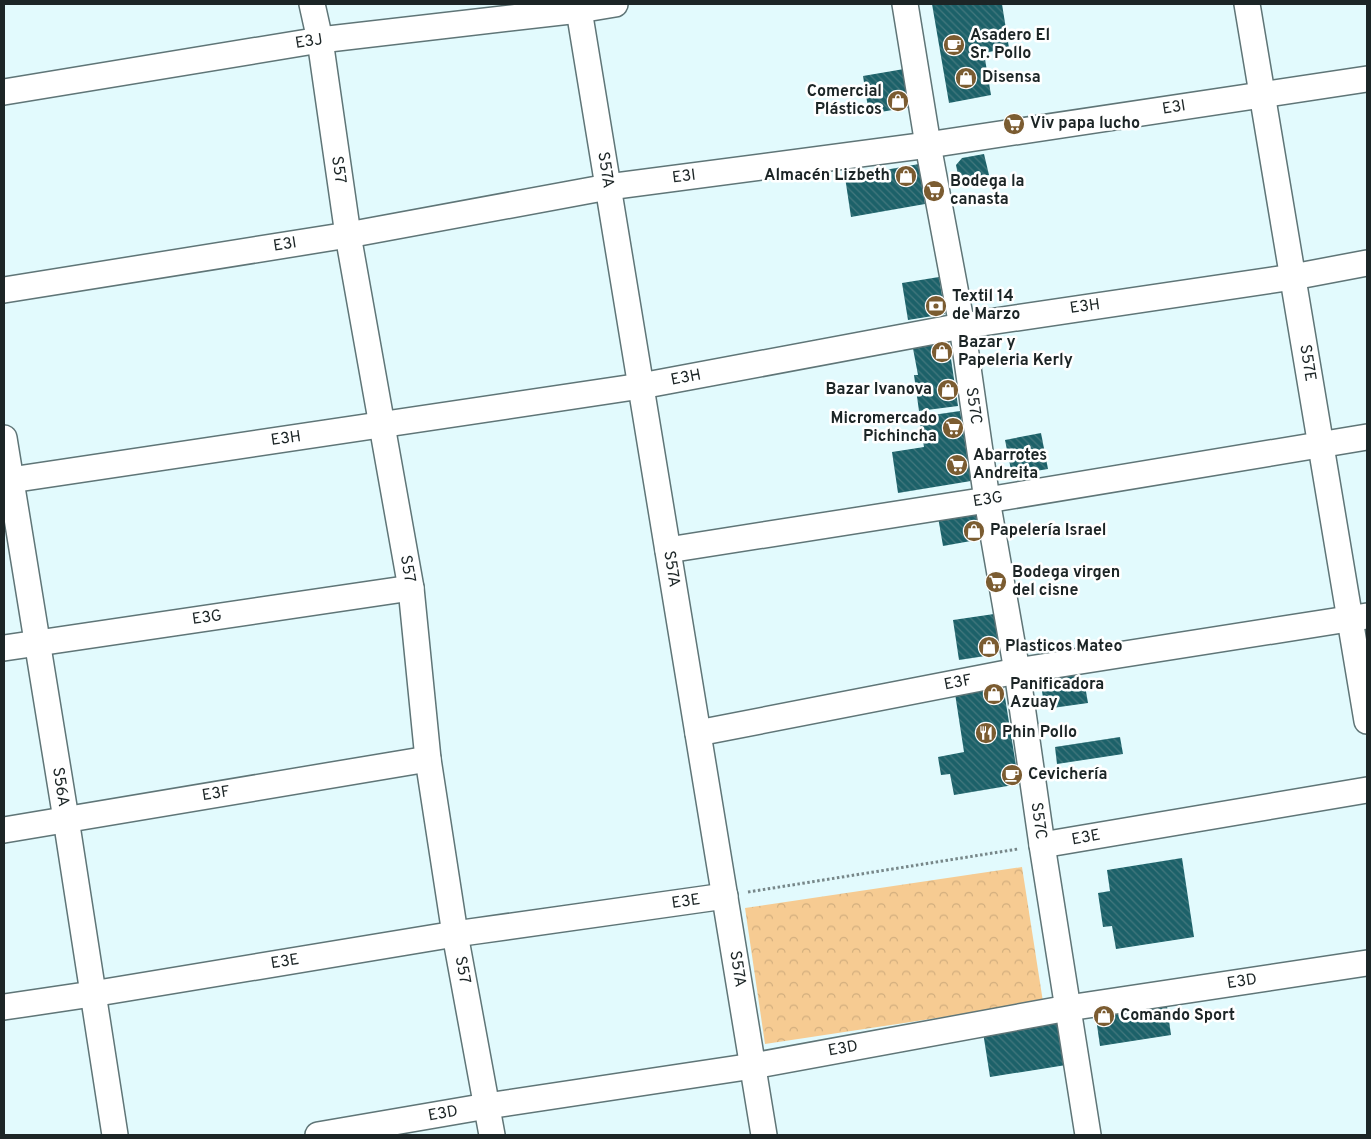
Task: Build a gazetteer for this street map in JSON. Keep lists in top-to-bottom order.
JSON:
{
  "streets": {
    "street": [
      "E3J",
      "E3I",
      "S57",
      "S57A",
      "E3H",
      "S57E",
      "S57C",
      "E3G",
      "E3F",
      "S56A",
      "E3E",
      "E3D"
    ]
  },
  "crossings": [
    ["E3J", "S57"],
    ["E3J", "S57A"],
    ["E3I", "S57"],
    ["E3I", "S57A"],
    ["E3I", "S57E"],
    ["E3I", "S57C"],
    ["S57", "E3H"],
    ["S57", "E3G"],
    ["S57", "E3F"],
    ["S57", "E3E"],
    ["S57", "E3D"],
    ["S57A", "E3H"],
    ["S57A", "E3G"],
    ["S57A", "E3F"],
    ["S57A", "E3E"],
    ["S57A", "E3D"],
    ["E3H", "S57E"],
    ["E3H", "S57C"],
    ["E3H", "S56A"],
    ["S57E", "E3G"],
    ["S57E", "E3F"],
    ["S57C", "E3G"],
    ["S57C", "E3F"],
    ["S57C", "E3E"],
    ["S57C", "E3D"],
    ["E3G", "S56A"],
    ["E3F", "S56A"],
    ["S56A", "E3E"]
  ],
  "places": {
    "cafe": ["Asadero El Sr. Pollo", "Cevichería"],
    "shop": [
      "Disensa",
      "Comercial Plásticos",
      "Almacén Lizbeth",
      "Bazar y Papeleria Kerly",
      "Bazar Ivanova",
      "Papelería Israel",
      "Plasticos Mateo",
      "Panificadora Azuay",
      "Comando Sport"
    ],
    "supermarket": [
      "Viv papa lucho",
      "Bodega la canasta",
      "Micromercado Pichincha",
      "Abarrotes Andreita",
      "Bodega virgen del cisne"
    ],
    "bank": ["Textil 14 de Marzo"],
    "restaurant": ["Phin Pollo"]
  }
}
